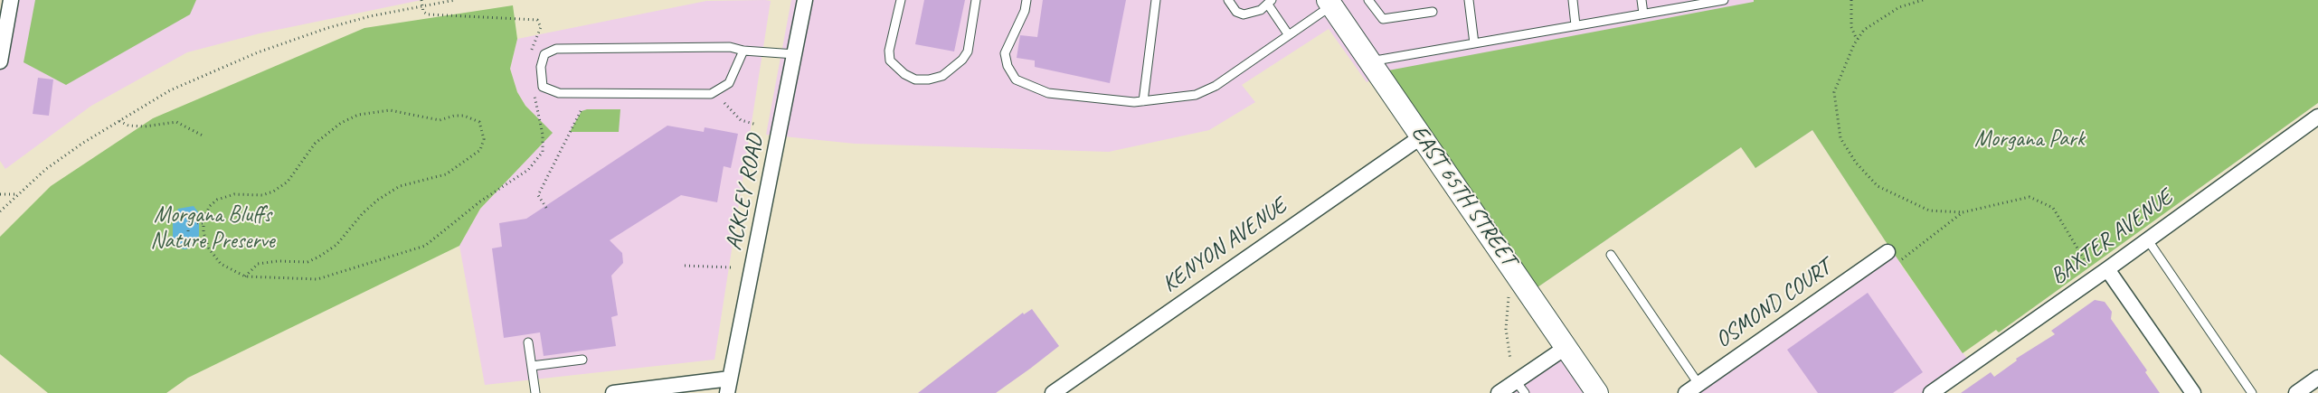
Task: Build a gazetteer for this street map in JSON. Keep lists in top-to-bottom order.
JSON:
{
  "streets": {
    "street": [
      "ACKLEY ROAD",
      "EAST 65TH STREET",
      "BAXTER AVENUE",
      "KENYON AVENUE",
      "OSMOND COURT"
    ]
  },
  "crossings": [
    ["EAST 65TH STREET", "KENYON AVENUE"]
  ],
  "parks": ["Morgana Park", "Morgana Bluffs Nature Preserve"]
}
